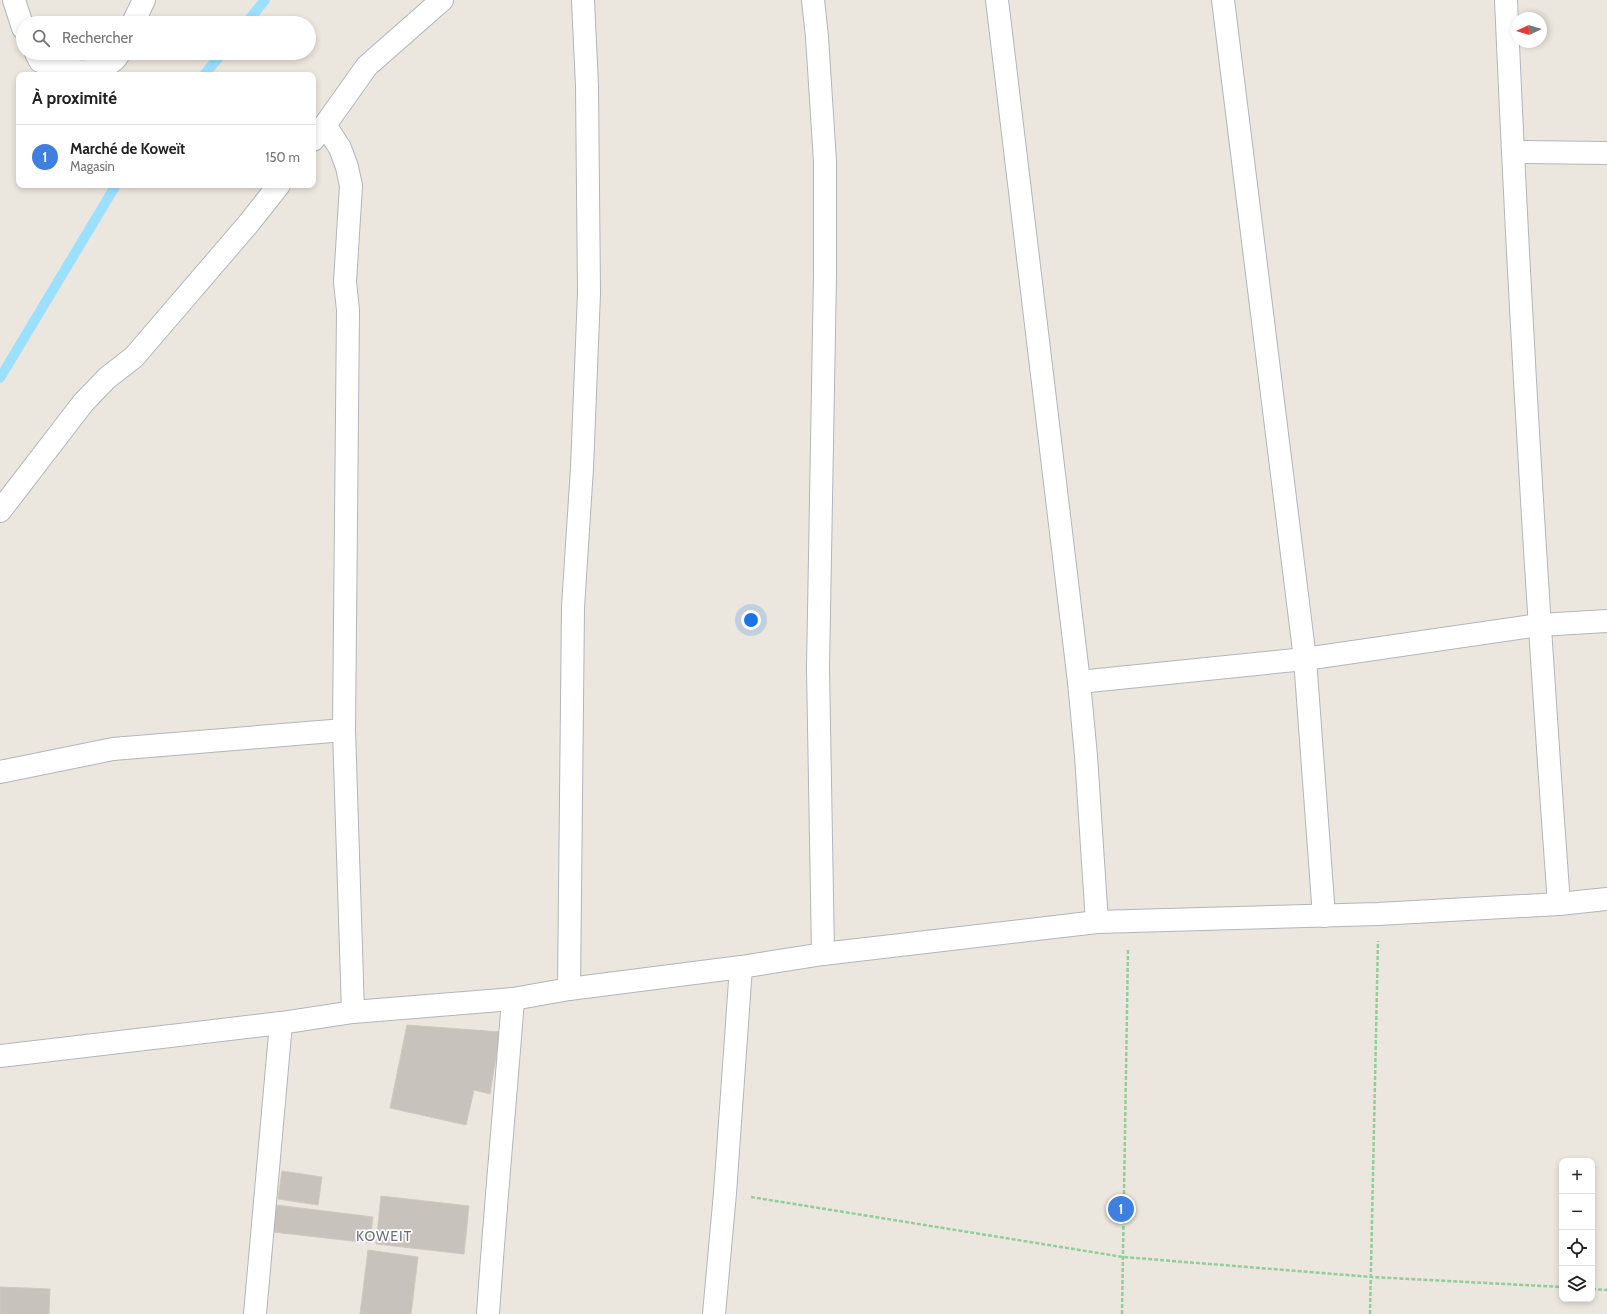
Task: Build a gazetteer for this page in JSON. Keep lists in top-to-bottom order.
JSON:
{
  "districts": ["KOWEIT"],
  "north": "left",
  "page": {
    "search": "Rechercher",
    "heading": "À proximité",
    "list": [
      {
        "mark": "1",
        "name": "Marché de Koweït",
        "note": "Magasin",
        "value": "150 m"
      }
    ],
    "map_buttons": ["+", "−"],
    "pins": "1"
  }
}
